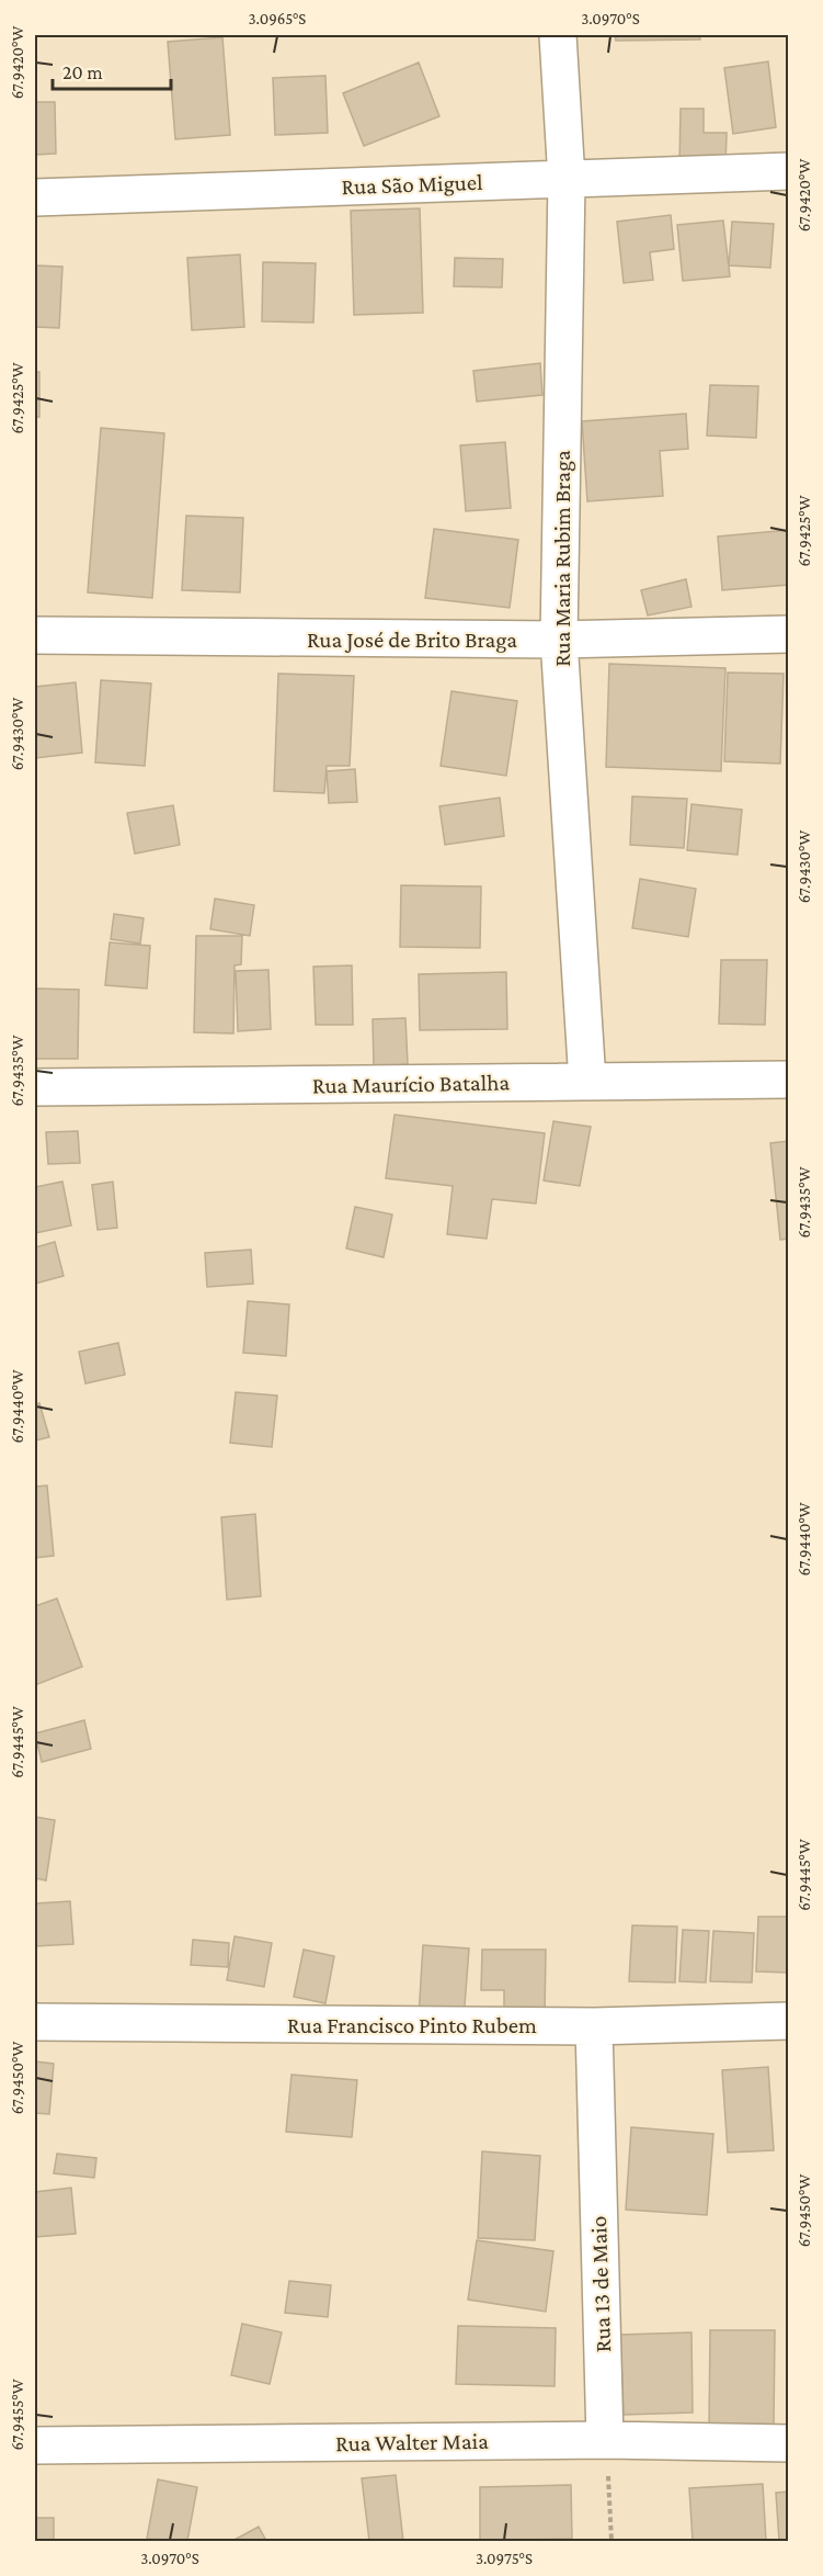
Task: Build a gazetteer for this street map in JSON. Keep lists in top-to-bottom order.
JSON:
{
  "streets": {
    "street": [
      "Rua São Miguel",
      "Rua Maria Rubim Braga",
      "Rua José de Brito Braga",
      "Rua Maurício Batalha",
      "Rua Francisco Pinto Rubem",
      "Rua 13 de Maio",
      "Rua Walter Maia"
    ]
  },
  "crossings": [
    ["Rua São Miguel", "Rua Maria Rubim Braga"],
    ["Rua Maria Rubim Braga", "Rua José de Brito Braga"],
    ["Rua Maria Rubim Braga", "Rua Maurício Batalha"],
    ["Rua Francisco Pinto Rubem", "Rua 13 de Maio"],
    ["Rua 13 de Maio", "Rua Walter Maia"]
  ],
  "scale_bar": "20 m",
  "coordinates": [
    "3.0965°S",
    "3.0970°S",
    "67.9420°W",
    "67.9425°W",
    "67.9430°W",
    "67.9435°W",
    "67.9440°W",
    "67.9445°W",
    "67.9450°W",
    "67.9455°W",
    "3.0975°S"
  ]
}
